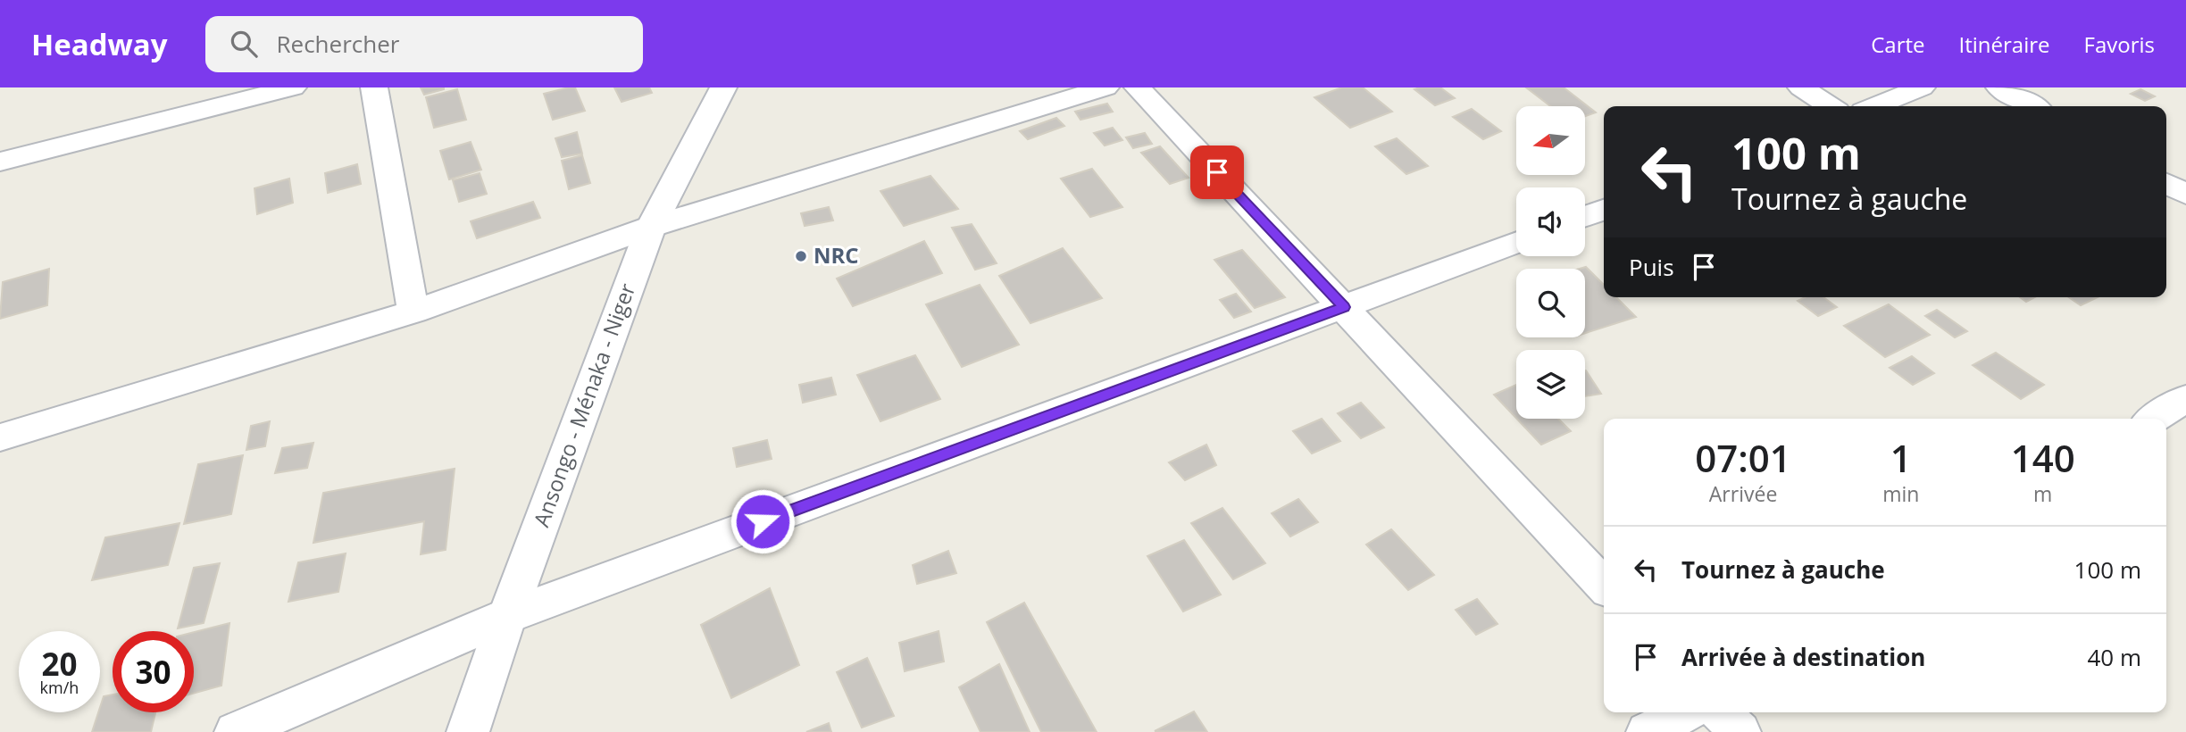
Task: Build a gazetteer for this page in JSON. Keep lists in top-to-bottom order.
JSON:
{
  "streets": {
    "street": ["Ansongo - Ménaka - Niger"]
  },
  "places": ["NRC"],
  "north": "left",
  "page": {
    "header": "Headway",
    "search": "Rechercher",
    "nav": ["Carte", "Itinéraire", "Favoris"],
    "turn": ["100 m", "Tournez à gauche"],
    "then": "Puis",
    "eta": [
      "07:01",
      "Arrivée",
      "1",
      "min",
      "140",
      "m"
    ],
    "list": [
      {
        "name": "Tournez à gauche",
        "value": "100 m"
      },
      {
        "name": "Arrivée à destination",
        "value": "40 m"
      }
    ],
    "speed": "20 km/h",
    "limit": "30"
  }
}
